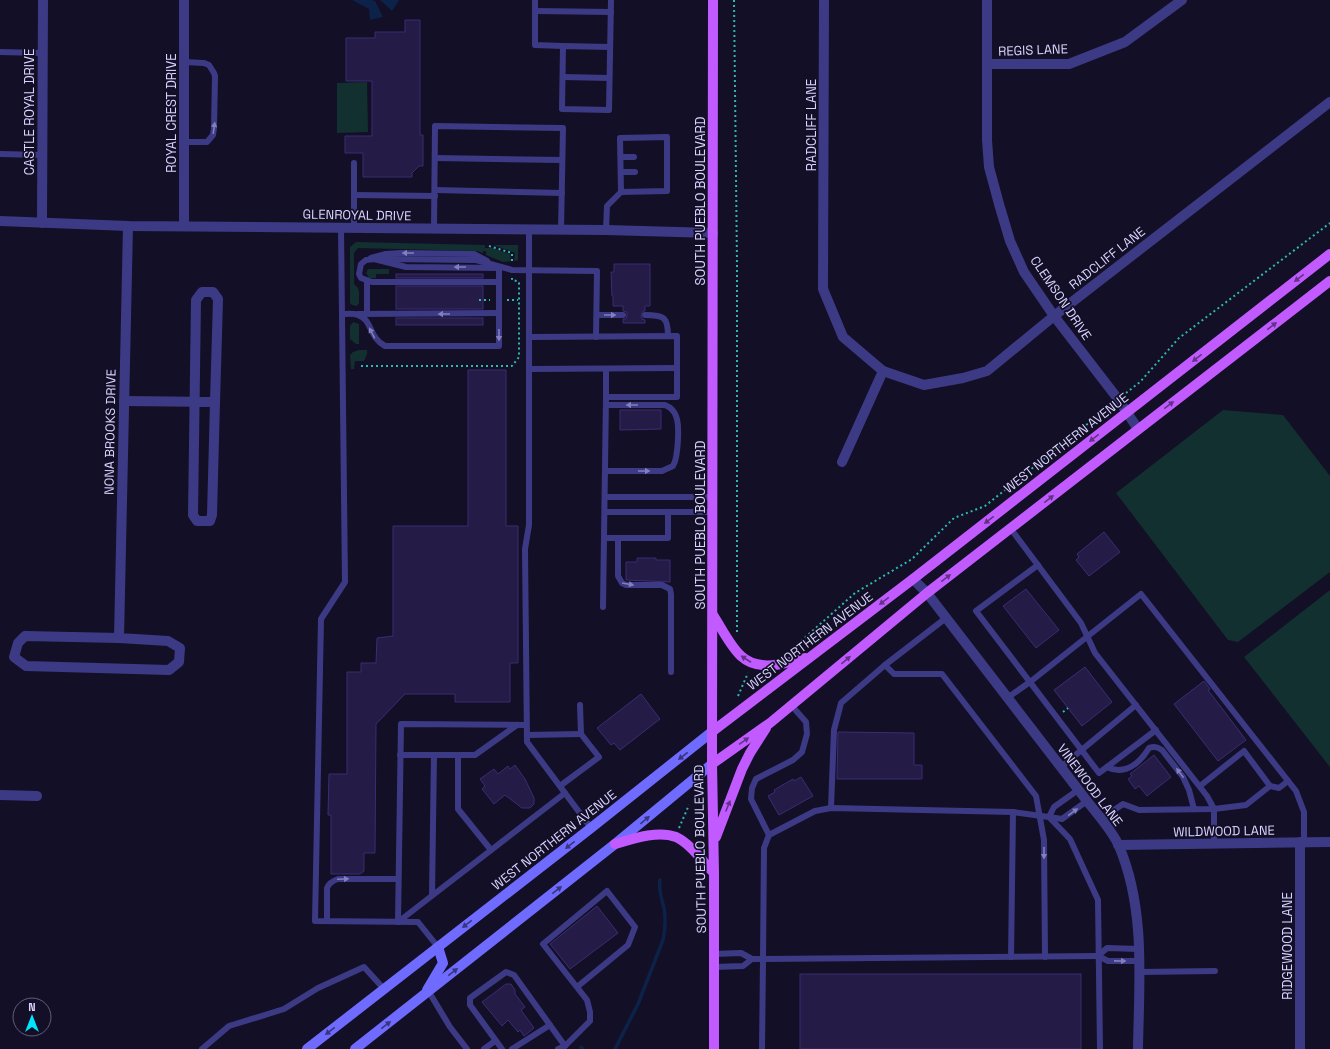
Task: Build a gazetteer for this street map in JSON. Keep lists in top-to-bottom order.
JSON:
{
  "streets": {
    "main road": ["SOUTH PUEBLO BOULEVARD", "WEST NORTHERN AVENUE"],
    "street": [
      "REGIS LANE",
      "CASTLE ROYAL DRIVE",
      "ROYAL CREST DRIVE",
      "RADCLIFF LANE",
      "GLENROYAL DRIVE",
      "CLEMSON DRIVE",
      "NONA BROOKS DRIVE",
      "VINEWOOD LANE",
      "WILDWOOD LANE",
      "RIDGEWOOD LANE"
    ]
  },
  "crossings": [
    ["REGIS LANE", "CLEMSON DRIVE"],
    ["CASTLE ROYAL DRIVE", "GLENROYAL DRIVE"],
    ["ROYAL CREST DRIVE", "GLENROYAL DRIVE"],
    ["RADCLIFF LANE", "CLEMSON DRIVE"],
    ["SOUTH PUEBLO BOULEVARD", "GLENROYAL DRIVE"],
    ["SOUTH PUEBLO BOULEVARD", "WEST NORTHERN AVENUE"],
    ["GLENROYAL DRIVE", "NONA BROOKS DRIVE"],
    ["CLEMSON DRIVE", "WEST NORTHERN AVENUE"],
    ["WEST NORTHERN AVENUE", "VINEWOOD LANE"],
    ["VINEWOOD LANE", "WILDWOOD LANE"],
    ["WILDWOOD LANE", "RIDGEWOOD LANE"]
  ],
  "north": "top"
}
